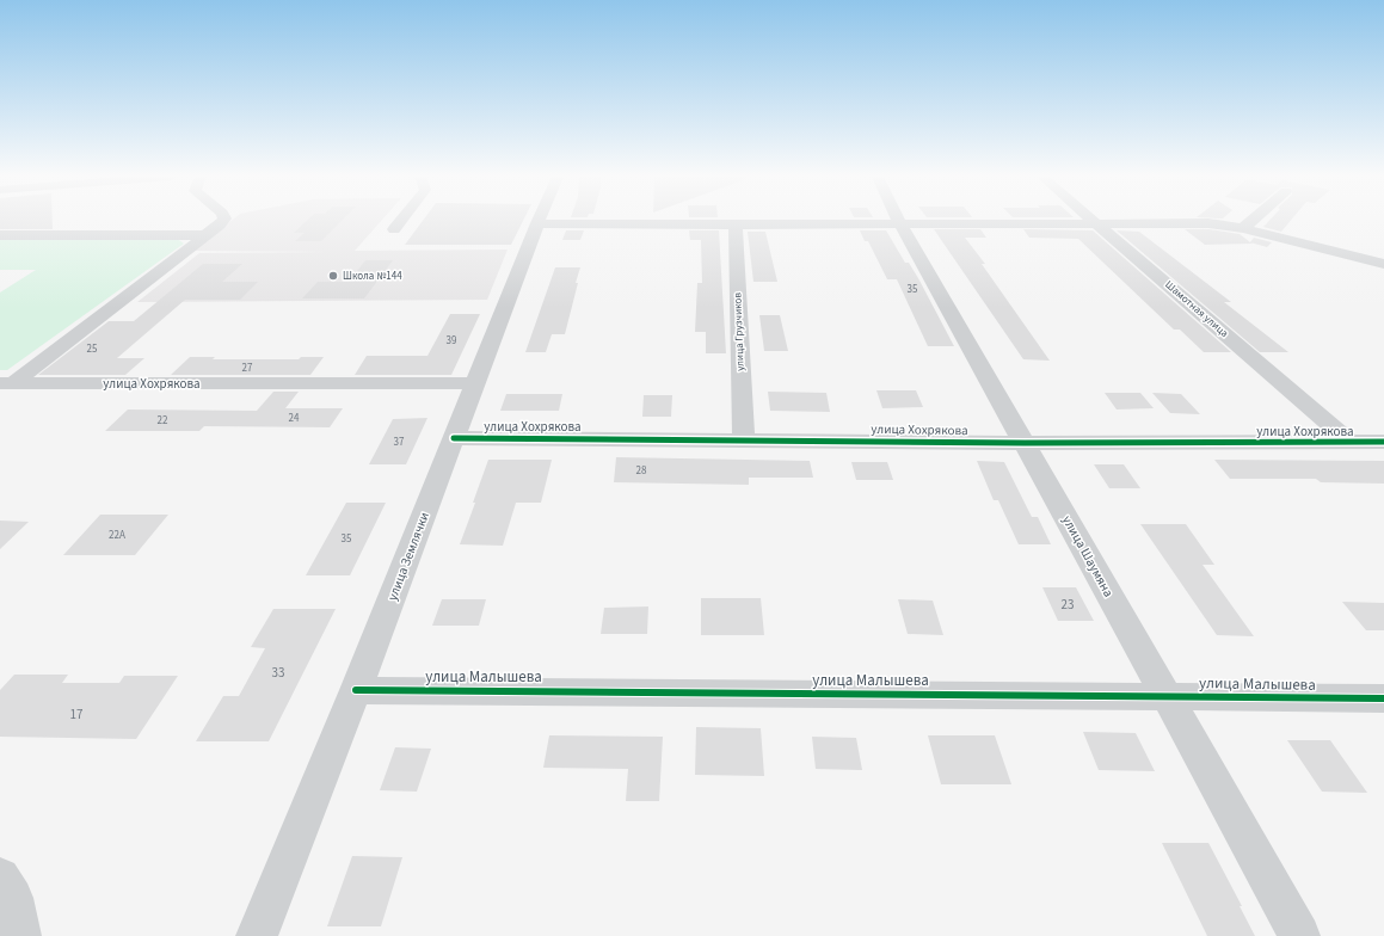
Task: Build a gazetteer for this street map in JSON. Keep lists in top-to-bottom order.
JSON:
{
  "streets": {
    "street": [
      "Шамотная улица",
      "улица Грузчиков",
      "улица Хохрякова",
      "улица Землячки",
      "улица Шаумяна",
      "улица Малышева"
    ]
  },
  "crossings": [
    ["Шамотная улица", "улица Хохрякова"],
    ["улица Грузчиков", "улица Хохрякова"],
    ["улица Хохрякова", "улица Землячки"],
    ["улица Хохрякова", "улица Шаумяна"],
    ["улица Землячки", "улица Малышева"],
    ["улица Шаумяна", "улица Малышева"]
  ],
  "places": ["Школа №144"],
  "house_numbers": [
    "35",
    "39",
    "25",
    "27",
    "24",
    "22",
    "37",
    "28",
    "22А",
    "35",
    "23",
    "33",
    "17"
  ]
}
